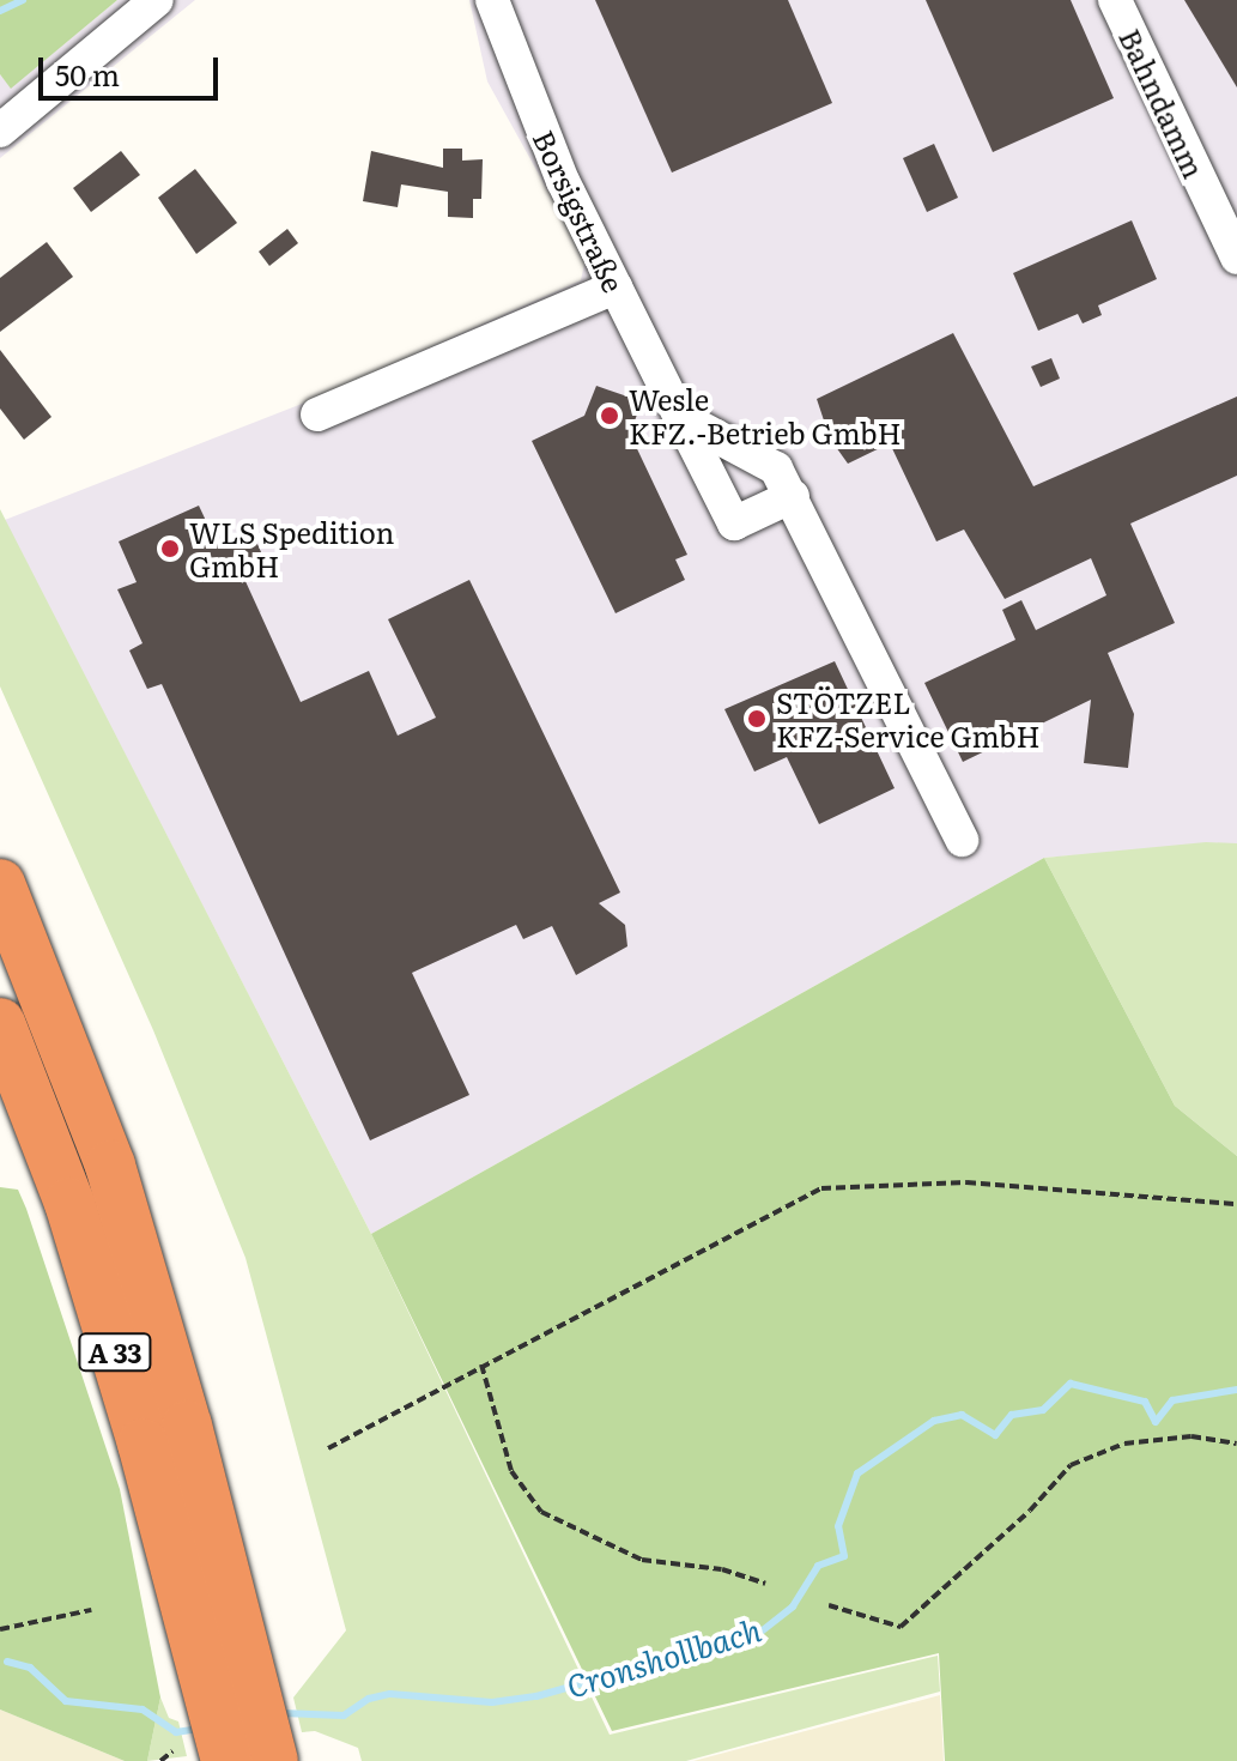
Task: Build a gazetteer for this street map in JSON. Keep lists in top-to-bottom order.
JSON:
{
  "streets": {
    "highway": ["A 33"],
    "street": ["Bahndamm", "Borsigstraße"]
  },
  "water": ["Cronshollbach"],
  "places": ["Wesle KFZ.-Betrieb GmbH", "WLS Spedition GmbH", "STÖTZEL KFZ-Service GmbH"],
  "scale_bar": "50 m"
}
